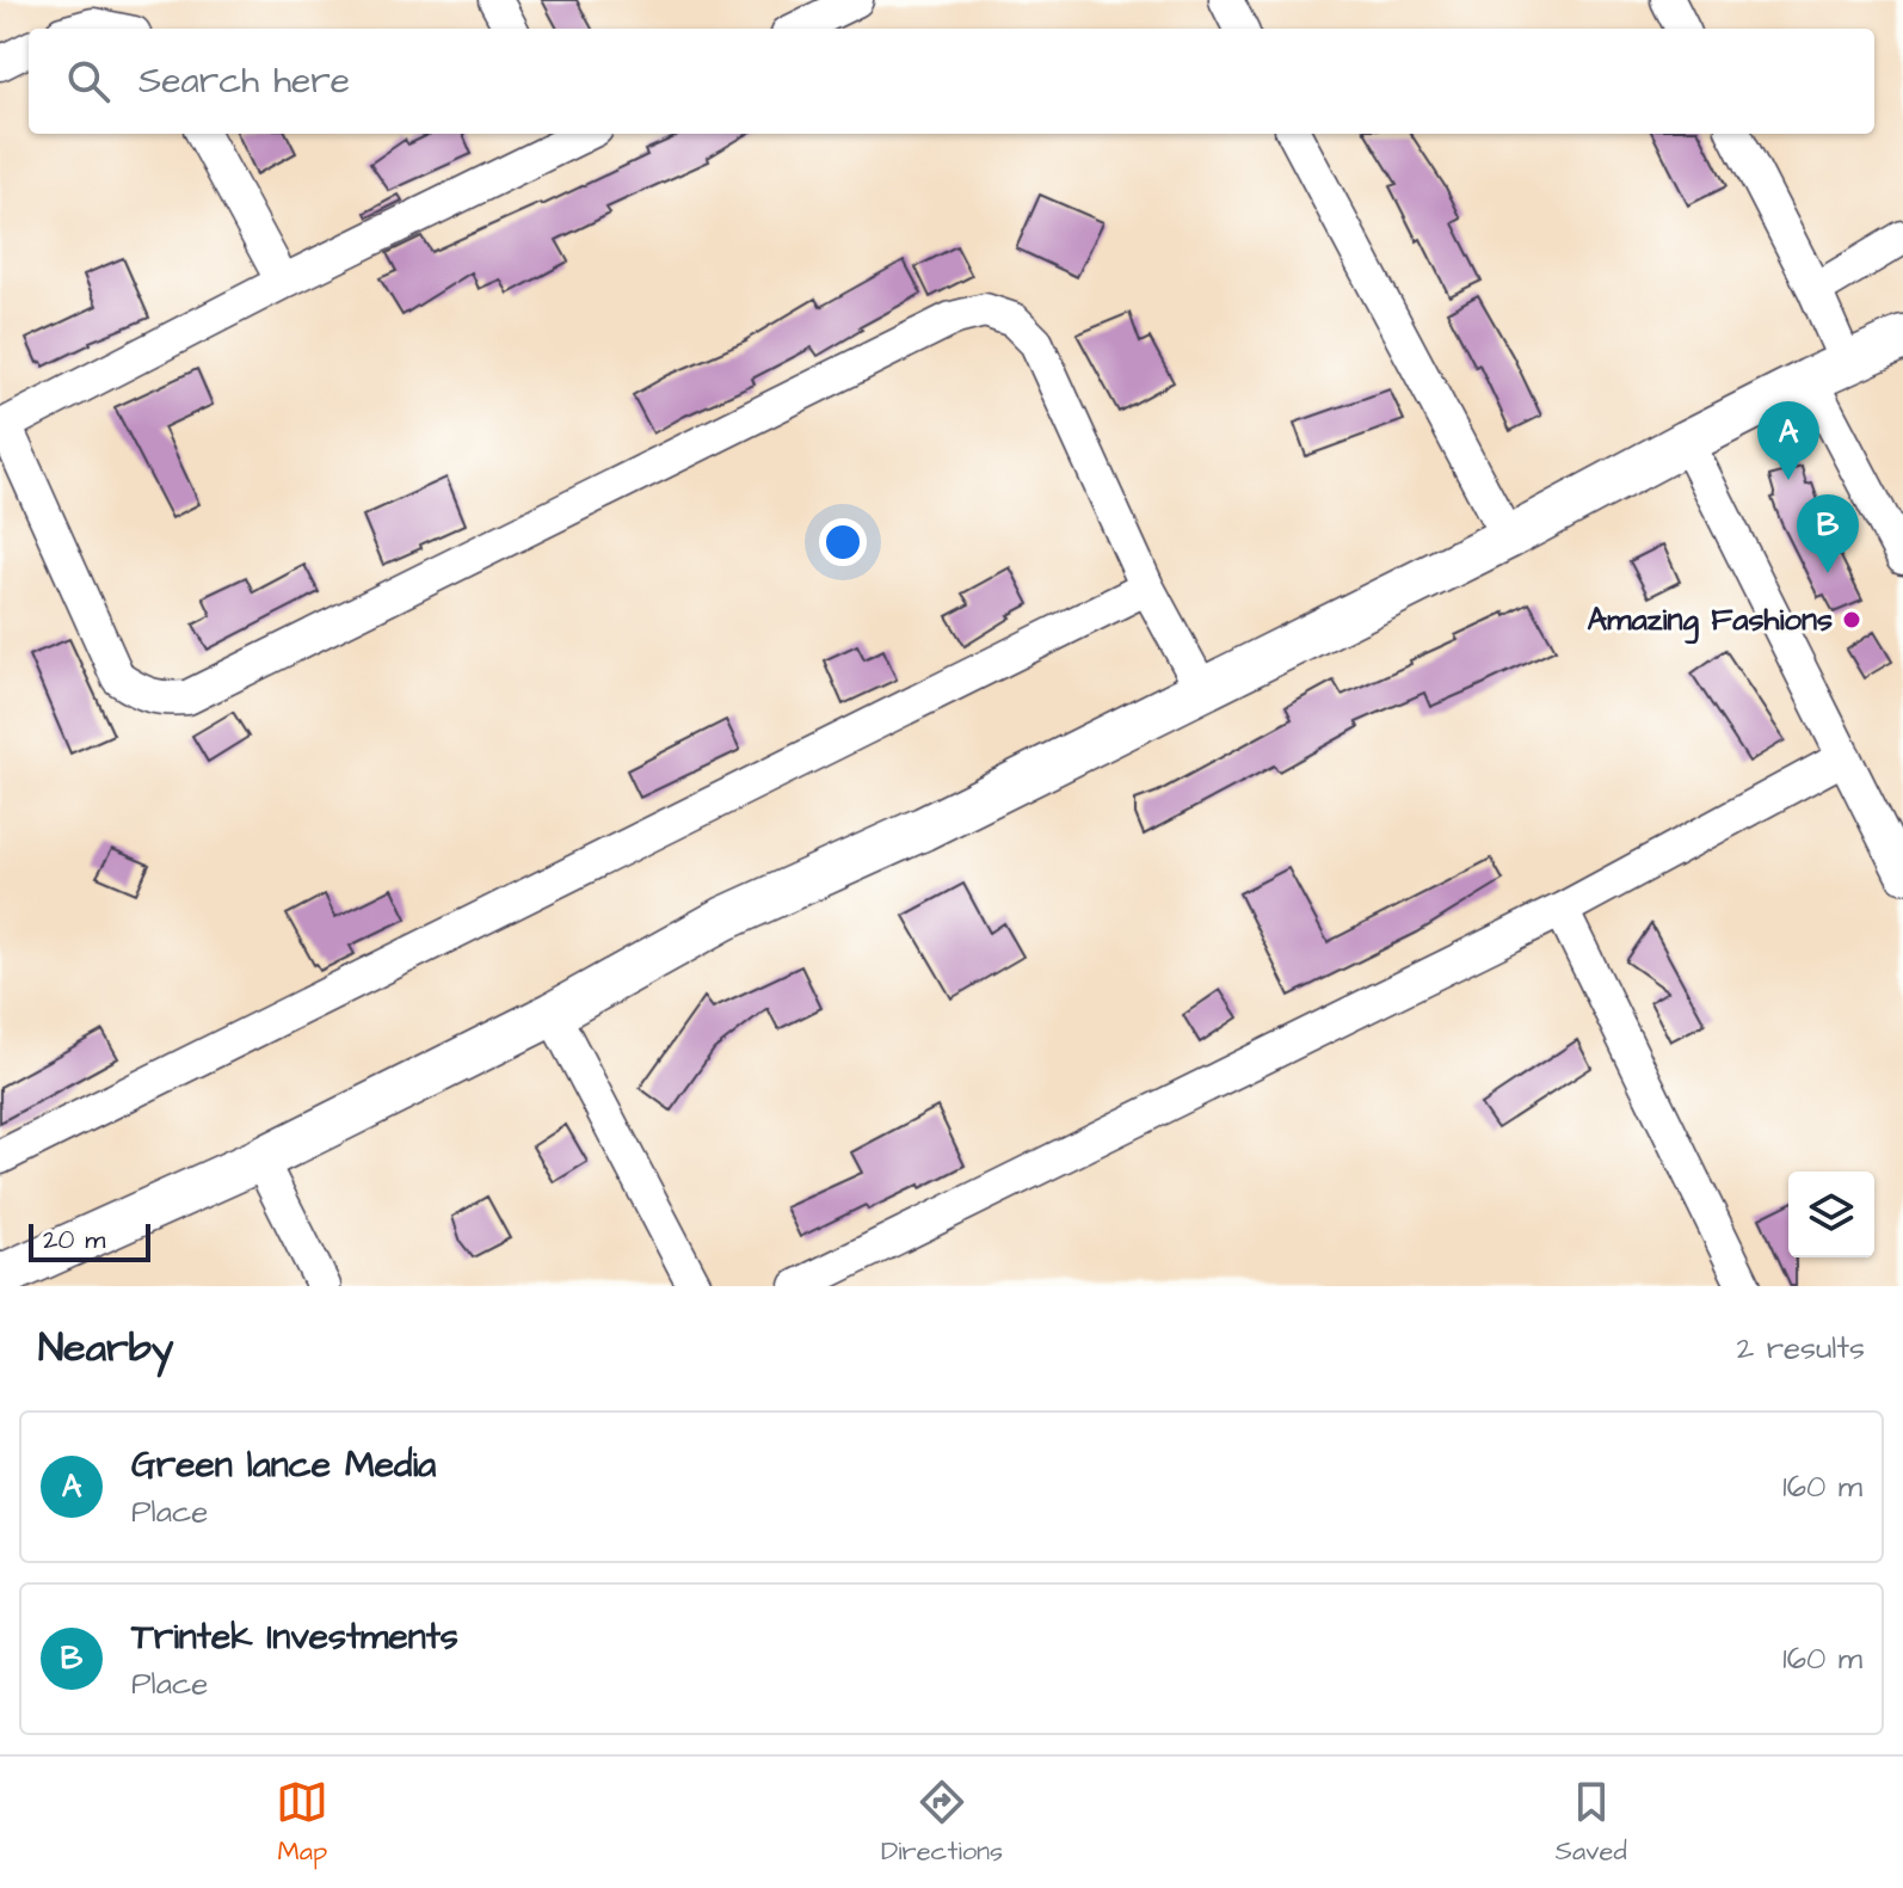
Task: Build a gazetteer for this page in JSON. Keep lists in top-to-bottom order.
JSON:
{
  "places": ["Amazing Fashions"],
  "scale_bar": "20 m",
  "page": {
    "search": "Search here",
    "pins": ["A", "B"],
    "scale": "20 m",
    "heading": ["Nearby", "2 results"],
    "list": [
      {
        "mark": "A",
        "name": "Green lance Media",
        "note": "Place",
        "value": "160 m"
      },
      {
        "mark": "B",
        "name": "Trintek Investments",
        "note": "Place",
        "value": "160 m"
      }
    ],
    "nav": ["Map", "Directions", "Saved"]
  }
}
